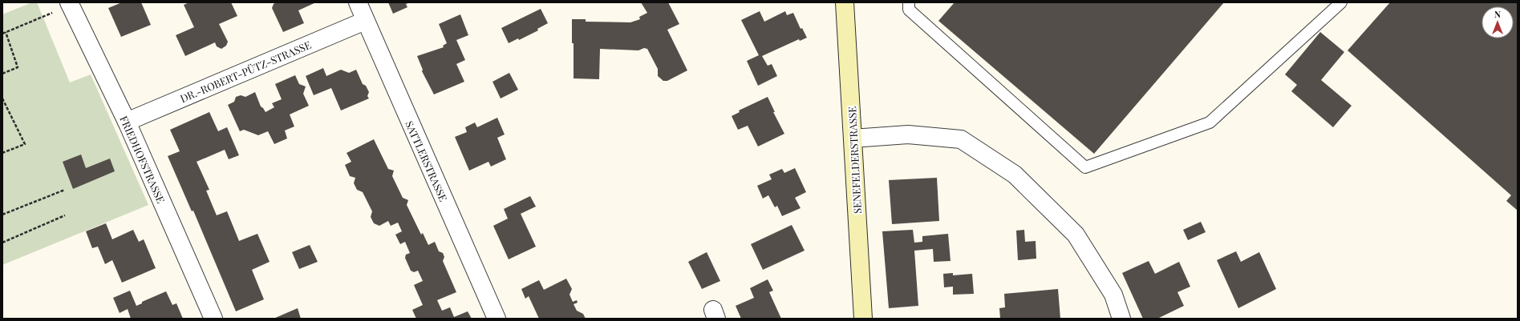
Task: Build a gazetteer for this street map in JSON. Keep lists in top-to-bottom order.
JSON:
{
  "streets": {
    "main road": ["SENEFELDERSTRASSE"],
    "street": ["DR.-ROBERT-PÜTZ-STRASSE", "FRIEDHOFSTRASSE", "SATTLERSTRASSE"]
  },
  "crossings": [
    ["DR.-ROBERT-PÜTZ-STRASSE", "FRIEDHOFSTRASSE"],
    ["DR.-ROBERT-PÜTZ-STRASSE", "SATTLERSTRASSE"]
  ],
  "north": "top"
}
